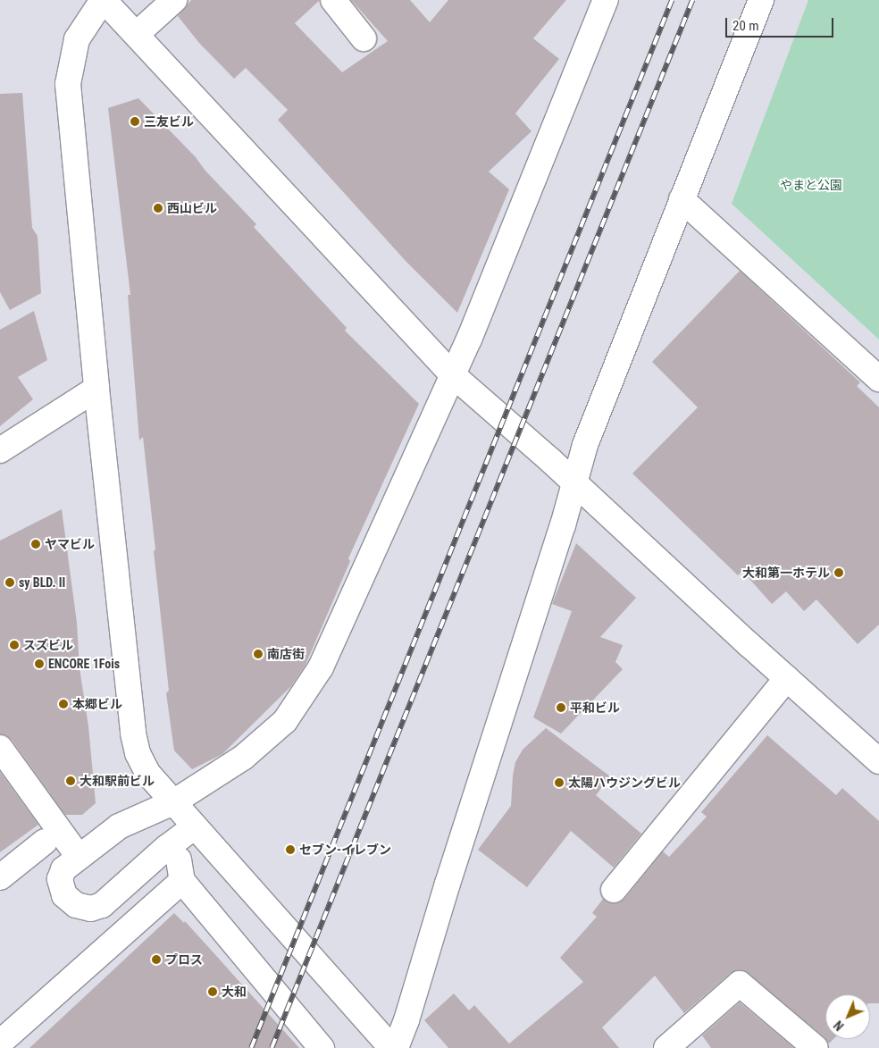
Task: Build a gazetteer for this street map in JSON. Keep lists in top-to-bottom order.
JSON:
{
  "parks": ["やまと公園"],
  "places": [
    "三友ビル",
    "西山ビル",
    "ヤマビル",
    "大和第一ホテル",
    "sy BLD. II",
    "スズビル",
    "南店街",
    "ENCORE 1Fois",
    "本郷ビル",
    "平和ビル",
    "大和駅前ビル",
    "太陽ハウジングビル",
    "セブン-イレブン",
    "プロス",
    "大和"
  ],
  "scale_bar": "20 m",
  "north": "bottom left"
}
